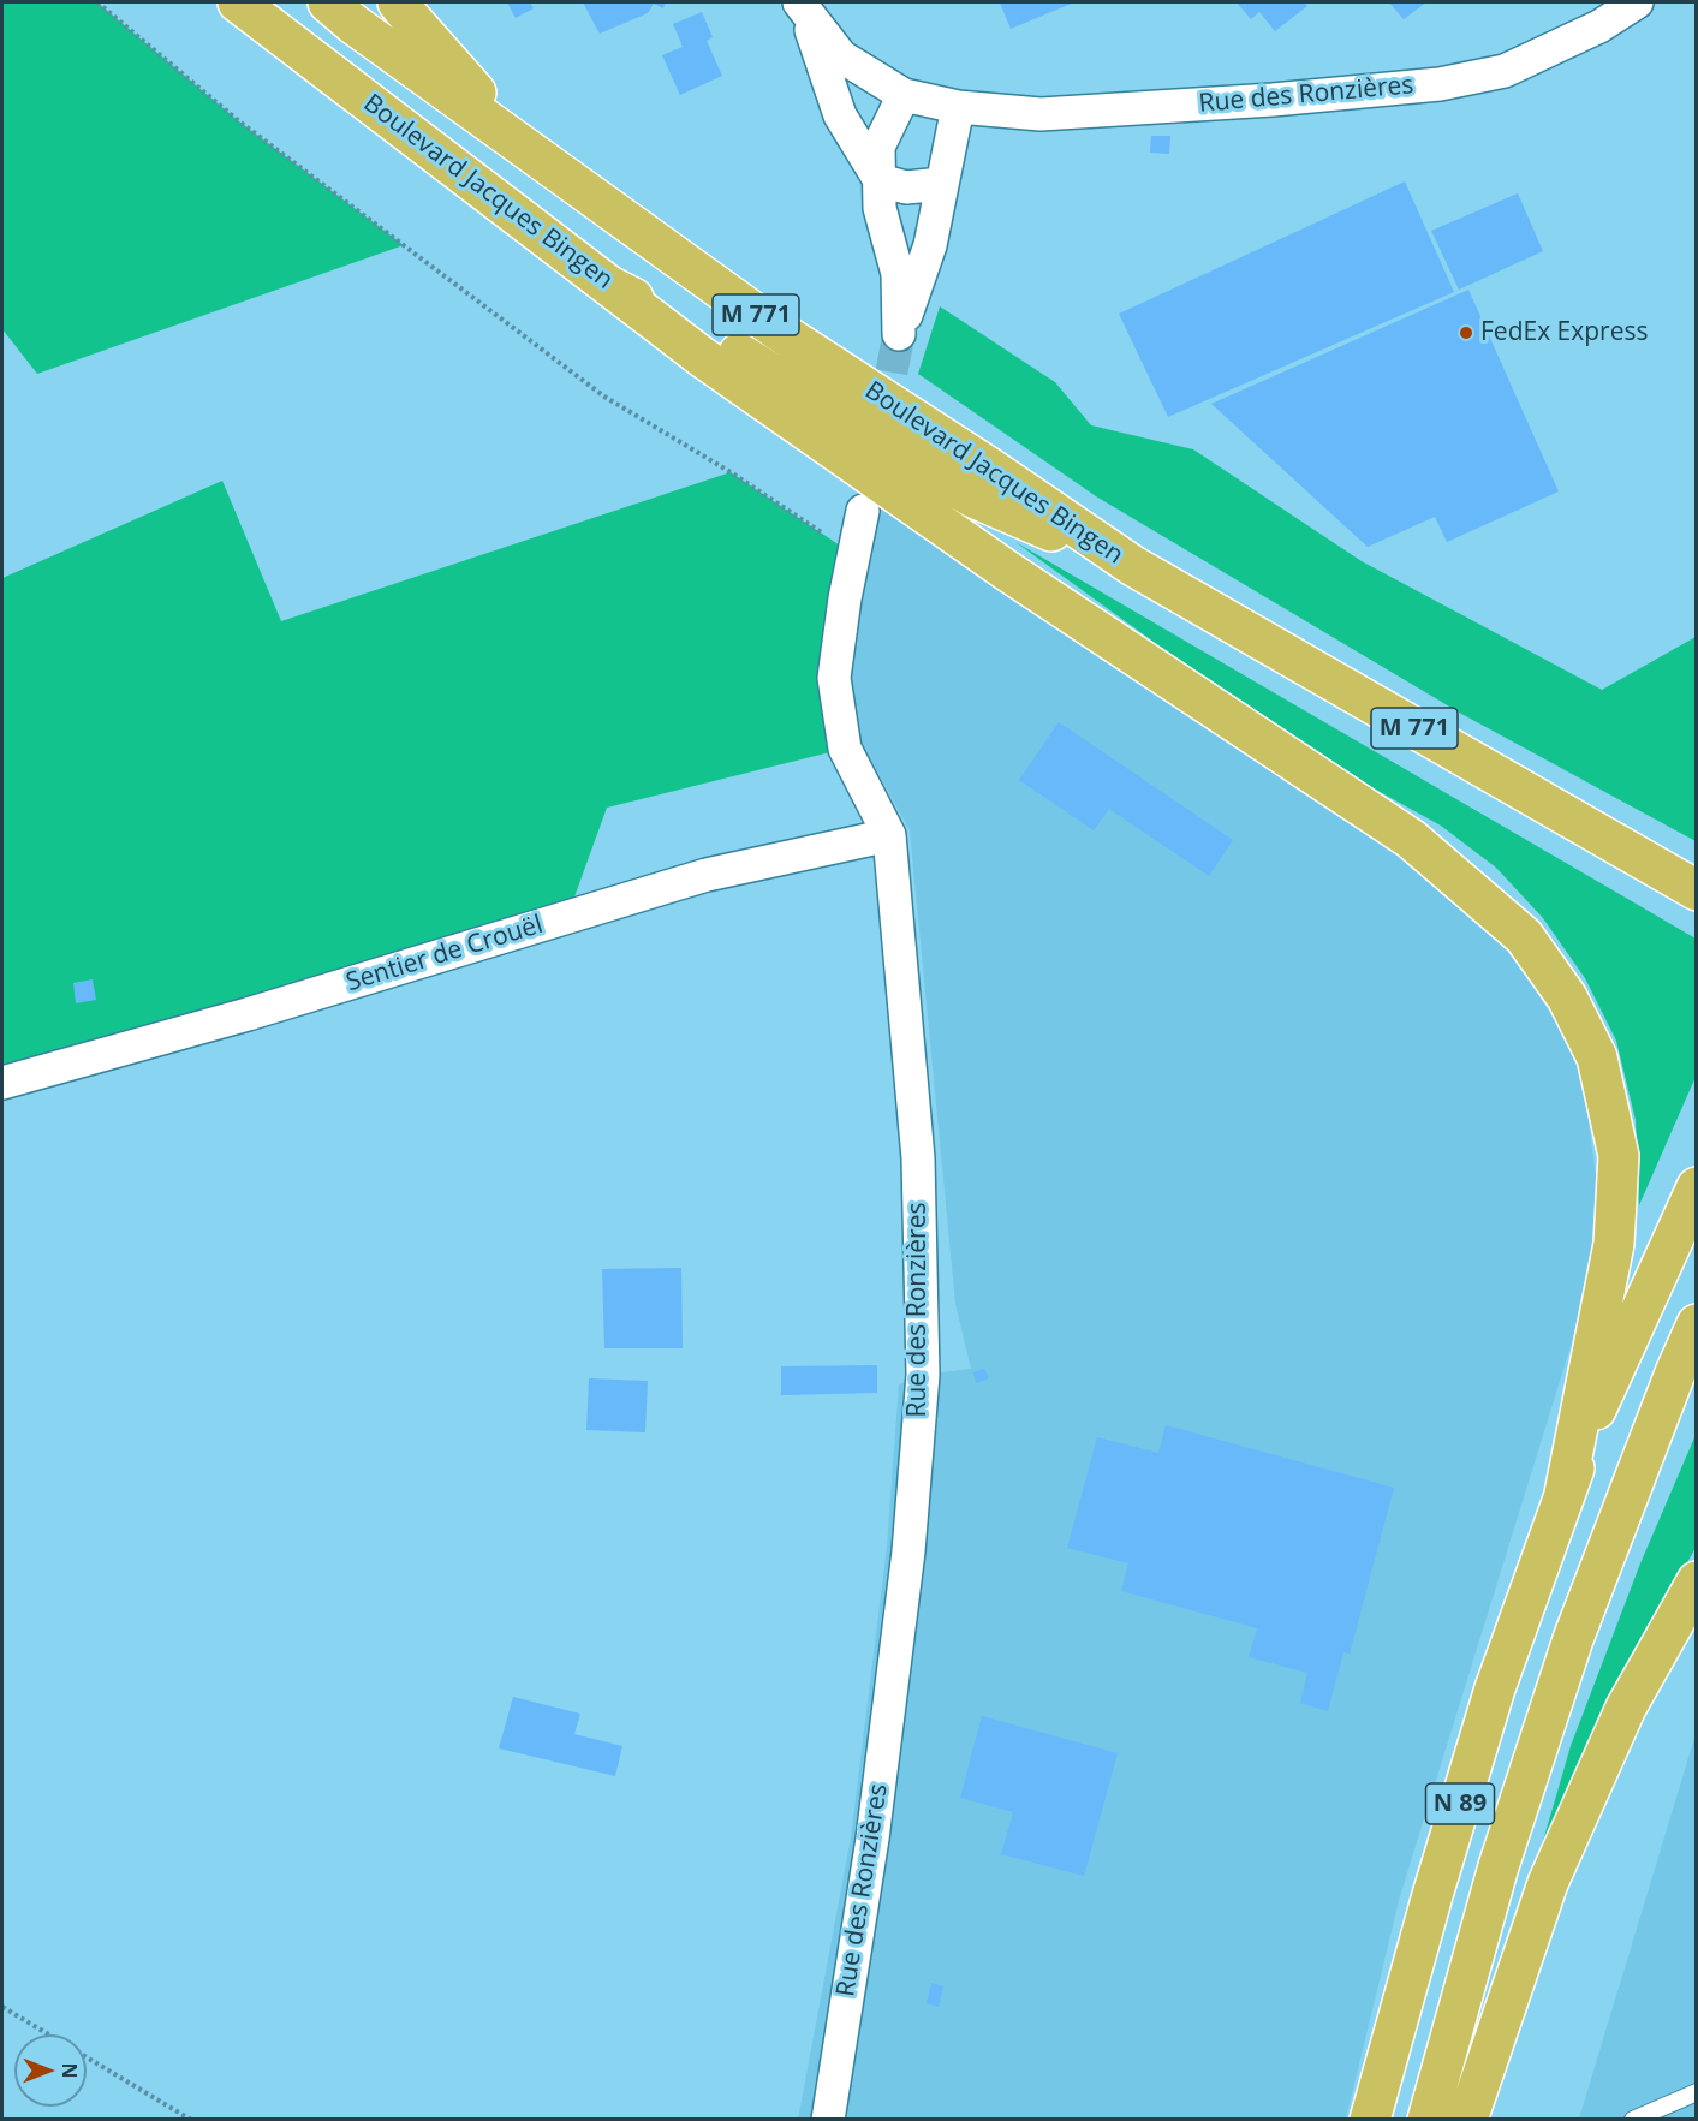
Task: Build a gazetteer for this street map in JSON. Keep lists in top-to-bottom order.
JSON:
{
  "streets": {
    "highway": ["Boulevard Jacques Bingen", "M 771", "N 89"],
    "street": ["Rue des Ronzières", "Sentier de Crouël"]
  },
  "crossings": [
    ["Rue des Ronzières", "Sentier de Crouël"]
  ],
  "places": ["FedEx Express"],
  "north": "right"
}
